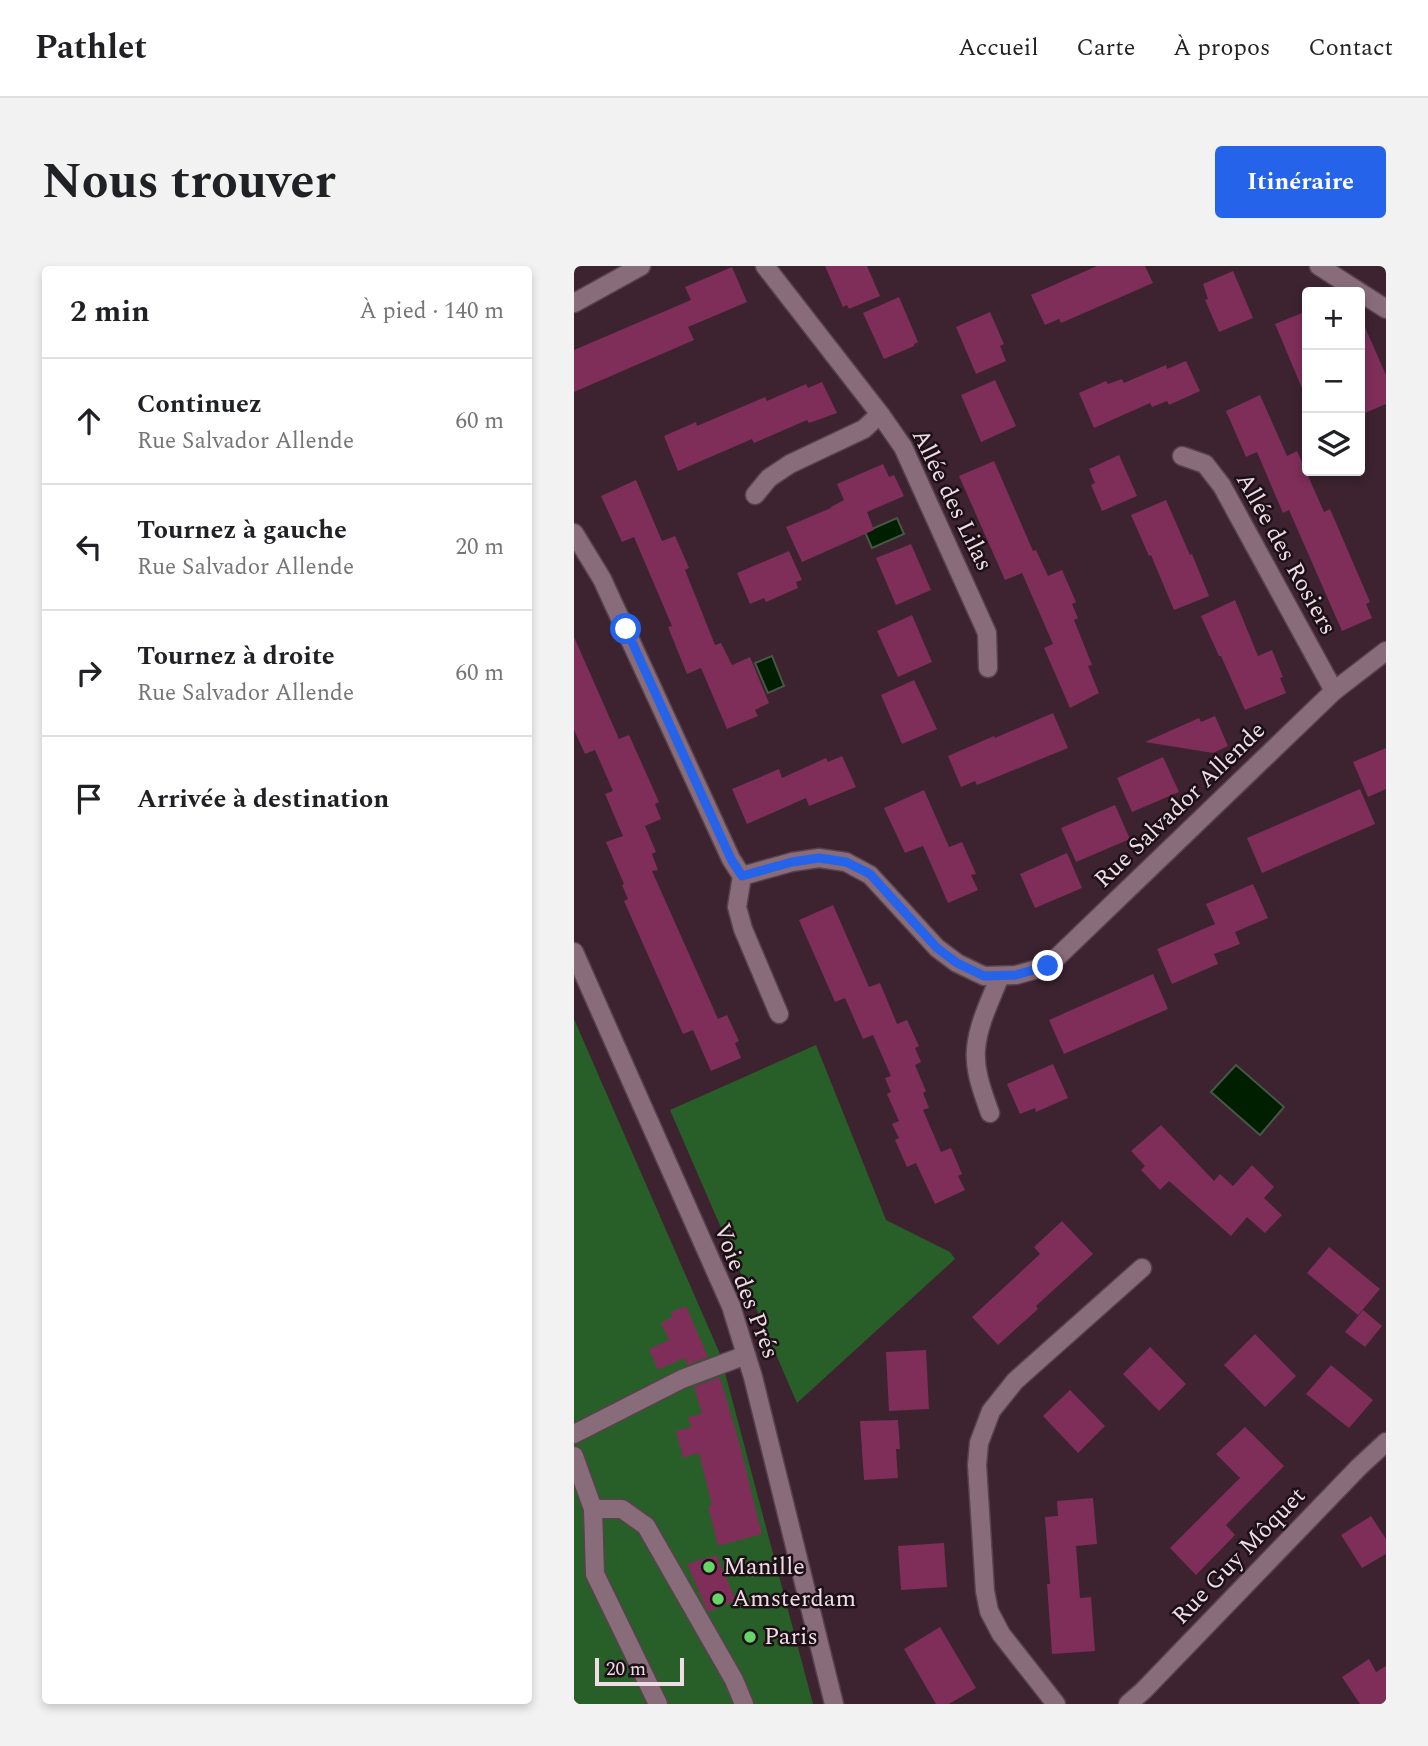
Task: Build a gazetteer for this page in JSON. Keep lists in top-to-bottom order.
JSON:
{
  "streets": {
    "street": [
      "Allée des Lilas",
      "Allée des Rosiers",
      "Rue Salvador Allende",
      "Voie des Prés",
      "Rue Guy Môquet"
    ]
  },
  "crossings": [
    ["Allée des Rosiers", "Rue Salvador Allende"]
  ],
  "places": ["Manille", "Amsterdam", "Paris"],
  "scale_bar": "20 m",
  "page": {
    "header": "Pathlet",
    "nav": [
      "Accueil",
      "Carte",
      "À propos",
      "Contact"
    ],
    "title": "Nous trouver",
    "buttons": "Itinéraire",
    "heading": ["2 min", "À pied · 140 m"],
    "map_buttons": ["+", "−"],
    "list": [
      ["Continuez", "Rue Salvador Allende", "60 m"],
      ["Tournez à gauche", "Rue Salvador Allende", "20 m"],
      ["Tournez à droite", "Rue Salvador Allende", "60 m"],
      "Arrivée à destination"
    ],
    "scale": "20 m"
  }
}
